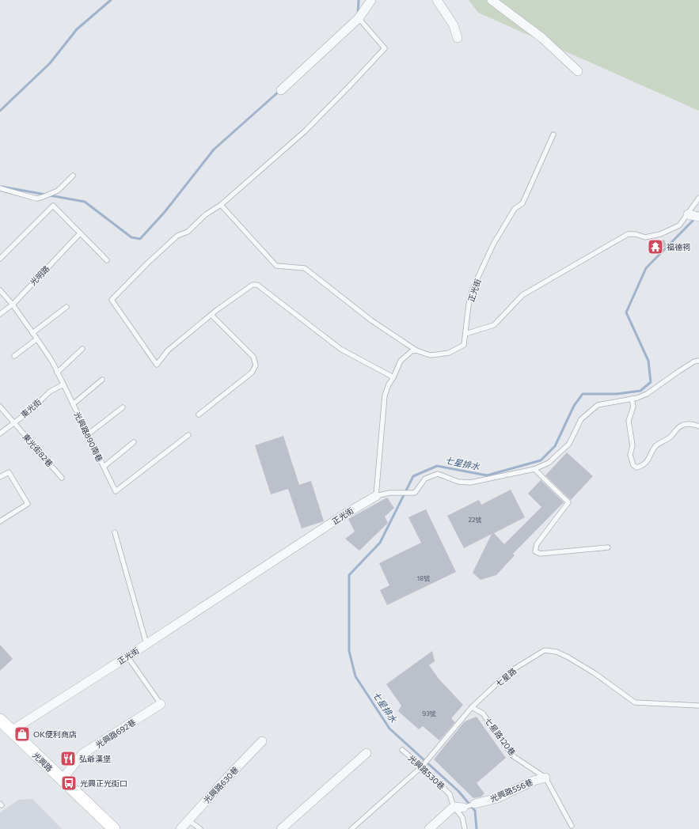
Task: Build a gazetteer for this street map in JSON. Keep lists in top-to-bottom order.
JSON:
{
  "streets": {
    "main road": ["光興路"],
    "street": [
      "正光街",
      "光興路692巷",
      "光興路630巷",
      "光興路556巷"
    ],
    "lane": [
      "光明路",
      "東光街",
      "光興路890南巷",
      "東光街82巷",
      "七星路",
      "七星路120巷",
      "光興路530巷"
    ]
  },
  "crossings": [
    ["光明路", "光興路890南巷"],
    ["正光街", "光興路"],
    ["東光街", "光興路890南巷"],
    ["東光街", "東光街82巷"],
    ["七星路", "七星路120巷"],
    ["七星路", "光興路530巷"],
    ["光興路692巷", "光興路"],
    ["七星路120巷", "光興路556巷"],
    ["光興路530巷", "光興路556巷"]
  ],
  "water": ["七星排水"],
  "places": {
    "temple": ["福德祠"],
    "shop": ["OK便利商店"],
    "restaurant": ["弘爺漢堡"],
    "bus stop": ["光興正光街口"]
  },
  "house_numbers": ["22號", "18號", "93號"]
}
